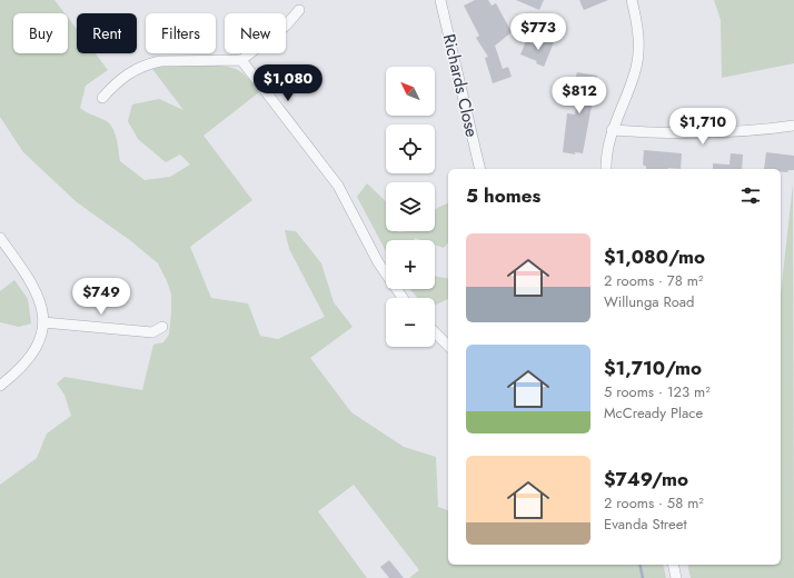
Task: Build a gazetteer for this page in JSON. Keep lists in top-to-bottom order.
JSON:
{
  "streets": {
    "street": ["Richards Close"]
  },
  "north": "top left",
  "page": {
    "price": [
      "$773",
      "$1,080",
      "$812",
      "$1,710",
      "$749"
    ],
    "chip": [
      "Buy",
      "Rent",
      "Filters",
      "New"
    ],
    "map_buttons": ["+", "−"],
    "heading": "5 homes",
    "list": [
      {
        "name": "$1,080/mo",
        "note": "2 rooms · 78 m² · Willunga Road"
      },
      {
        "name": "$1,710/mo",
        "note": "5 rooms · 123 m² · McCready Place"
      },
      {
        "name": "$749/mo",
        "note": "2 rooms · 58 m² · Evanda Street"
      }
    ]
  }
}
